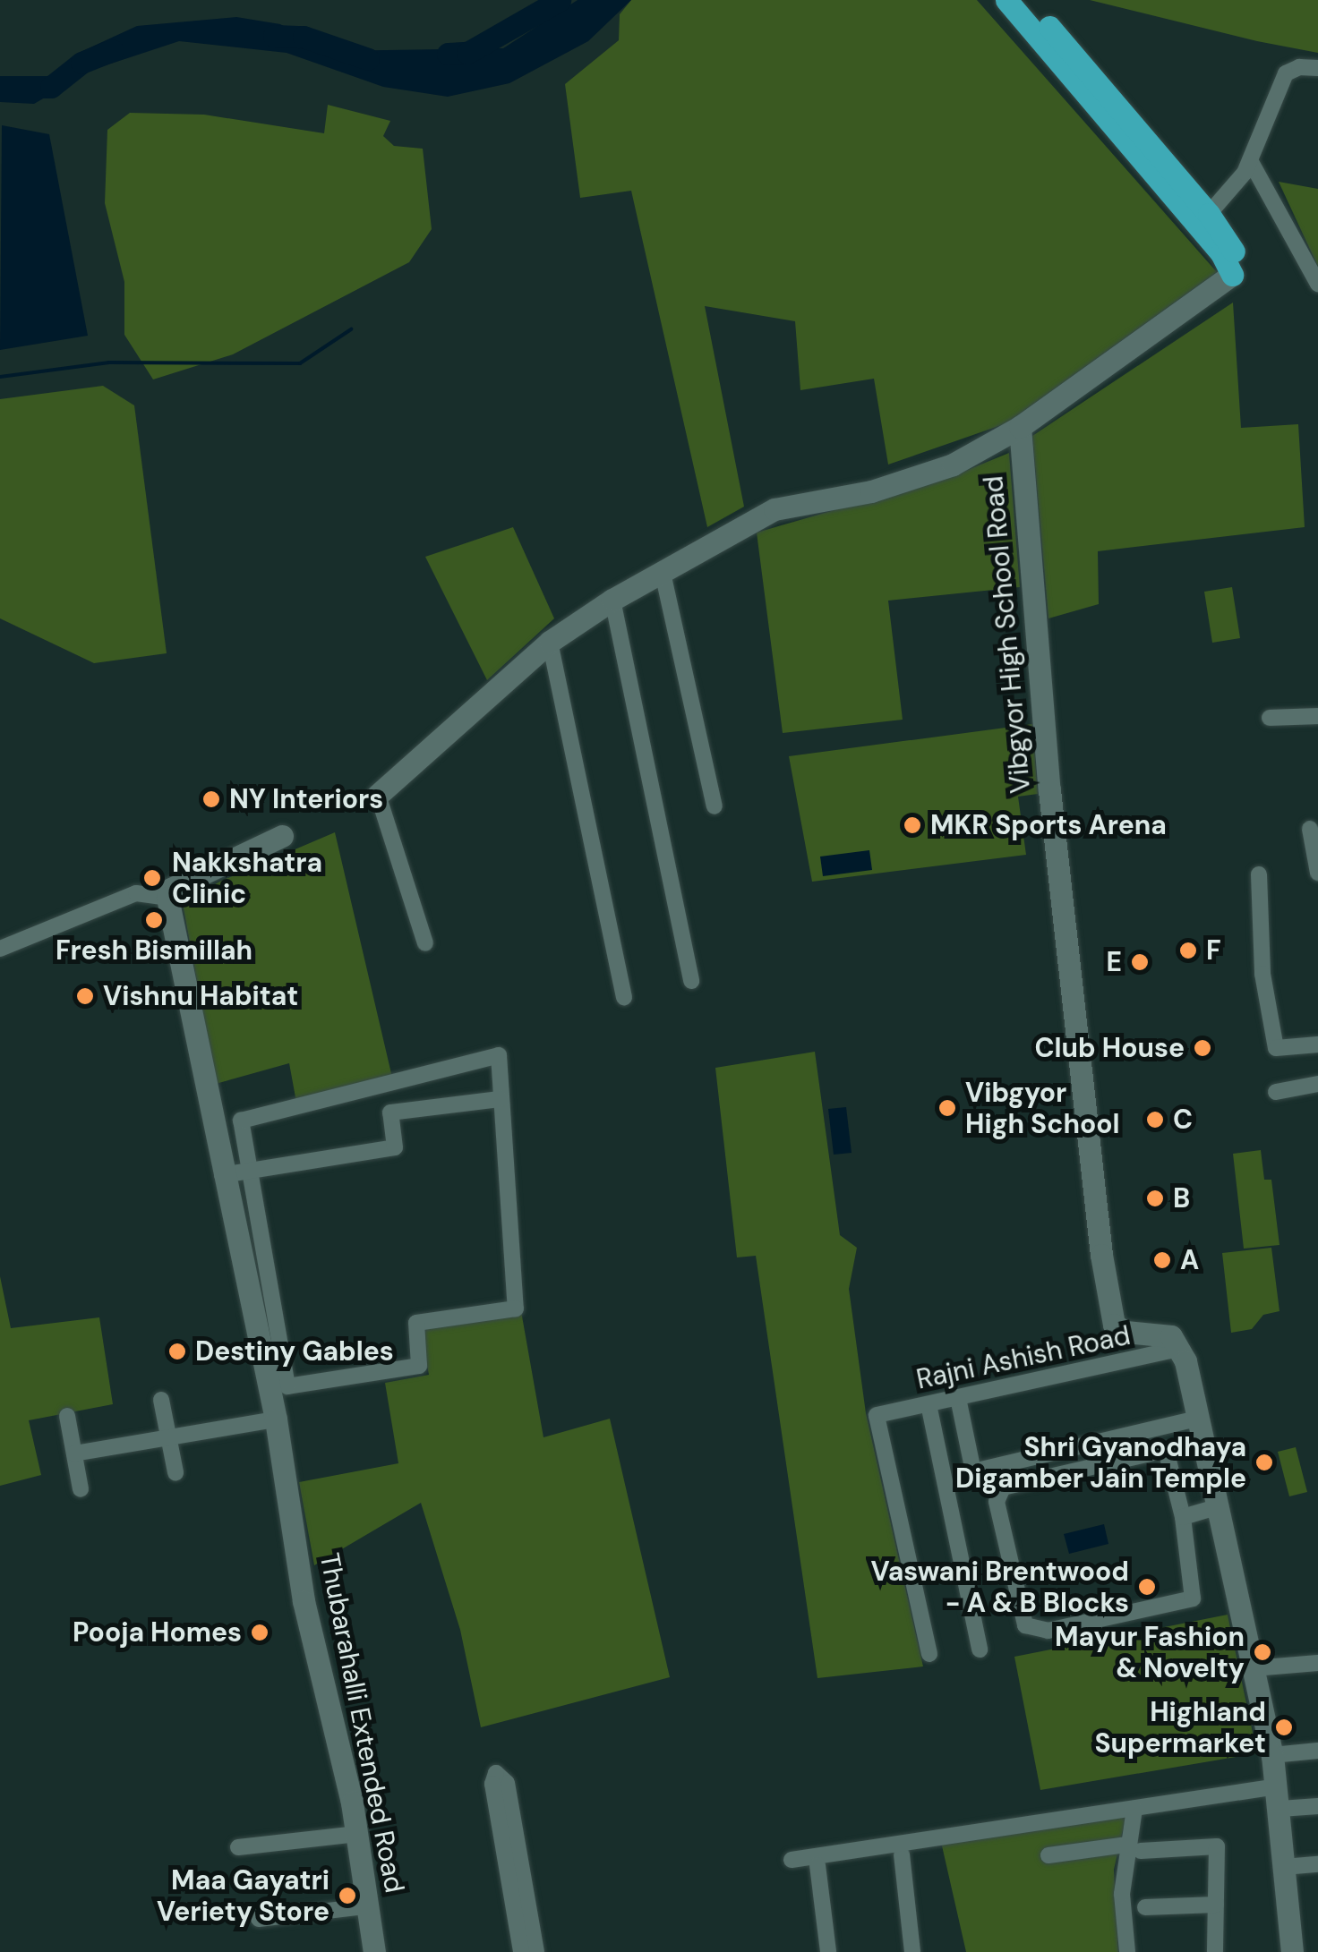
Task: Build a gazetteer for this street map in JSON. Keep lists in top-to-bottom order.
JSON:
{
  "streets": {
    "street": ["Vibgyor High School Road", "Rajni Ashish Road", "Thubarahalli Extended Road"]
  },
  "crossings": [
    ["Vibgyor High School Road", "Rajni Ashish Road"]
  ],
  "places": [
    "NY Interiors",
    "MKR Sports Arena",
    "Nakkshatra Clinic",
    "Fresh Bismillah",
    "F",
    "E",
    "Vishnu Habitat",
    "Club House",
    "Vibgyor High School",
    "C",
    "B",
    "A",
    "Destiny Gables",
    "Shri Gyanodhaya Digamber Jain Temple",
    "Vaswani Brentwood - A & B Blocks",
    "Pooja Homes",
    "Mayur Fashion & Novelty",
    "Highland Supermarket",
    "Maa Gayatri Veriety Store"
  ]
}
